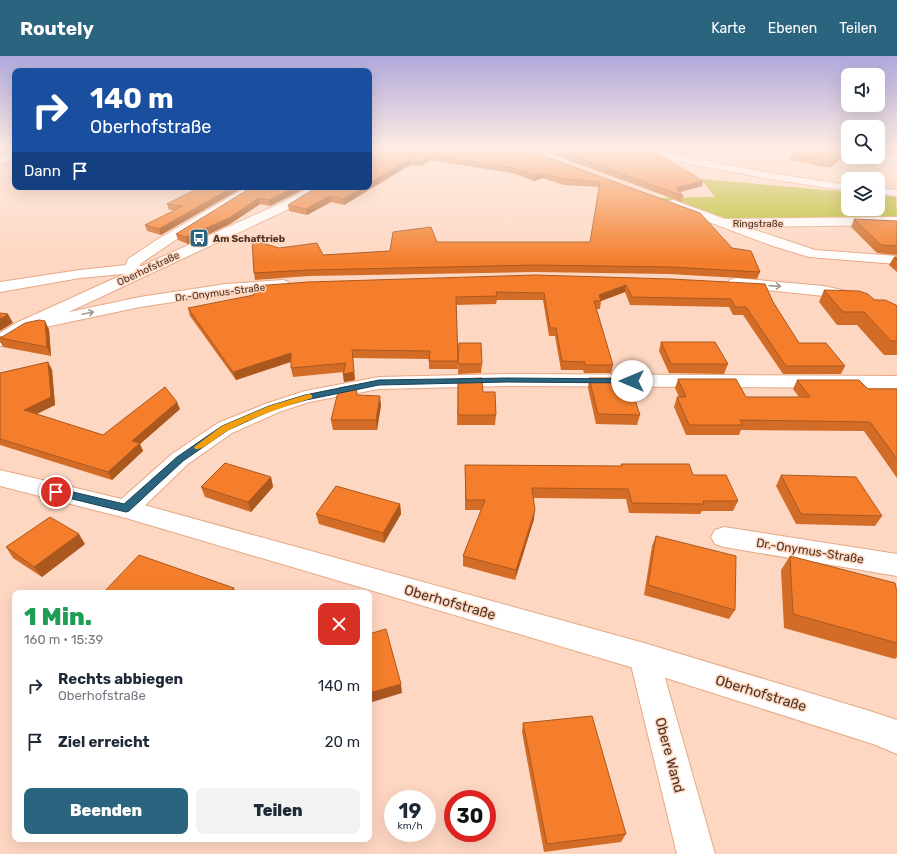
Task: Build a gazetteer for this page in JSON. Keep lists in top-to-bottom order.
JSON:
{
  "streets": {
    "street": [
      "Ringstraße",
      "Oberhofstraße",
      "Dr.-Onymus-Straße",
      "Obere Wand"
    ]
  },
  "crossings": [
    ["Oberhofstraße", "Dr.-Onymus-Straße"],
    ["Oberhofstraße", "Obere Wand"]
  ],
  "places": {
    "bus stop": ["Am Schaftrieb"]
  },
  "page": {
    "header": "Routely",
    "nav": ["Karte", "Ebenen", "Teilen"],
    "turn": ["140 m", "Oberhofstraße"],
    "then": "Dann",
    "heading": ["1 Min.", "160 m · 15:39"],
    "list": [
      {
        "name": "Rechts abbiegen",
        "note": "Oberhofstraße",
        "value": "140 m"
      },
      {
        "name": "Ziel erreicht",
        "value": "20 m"
      }
    ],
    "buttons": ["Beenden", "Teilen"],
    "speed": "19 km/h",
    "limit": "30"
  }
}
